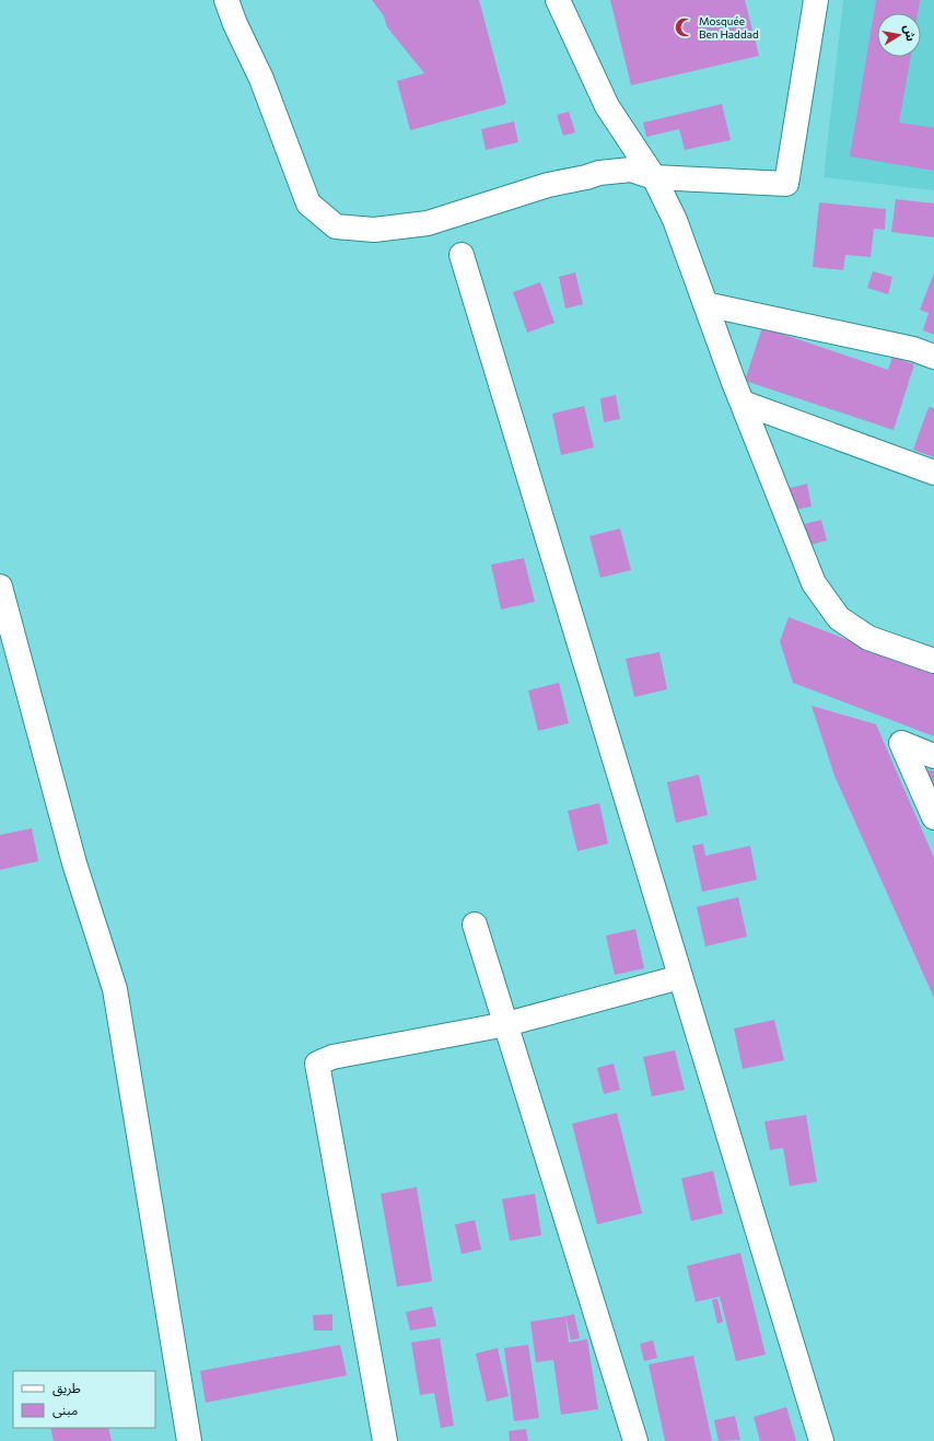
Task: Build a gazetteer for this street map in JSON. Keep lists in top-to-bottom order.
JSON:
{
  "places": {
    "mosque": ["Mosquée Ben Haddad"]
  },
  "legend": ["طريق", "مبنى"],
  "north": "right"
}
